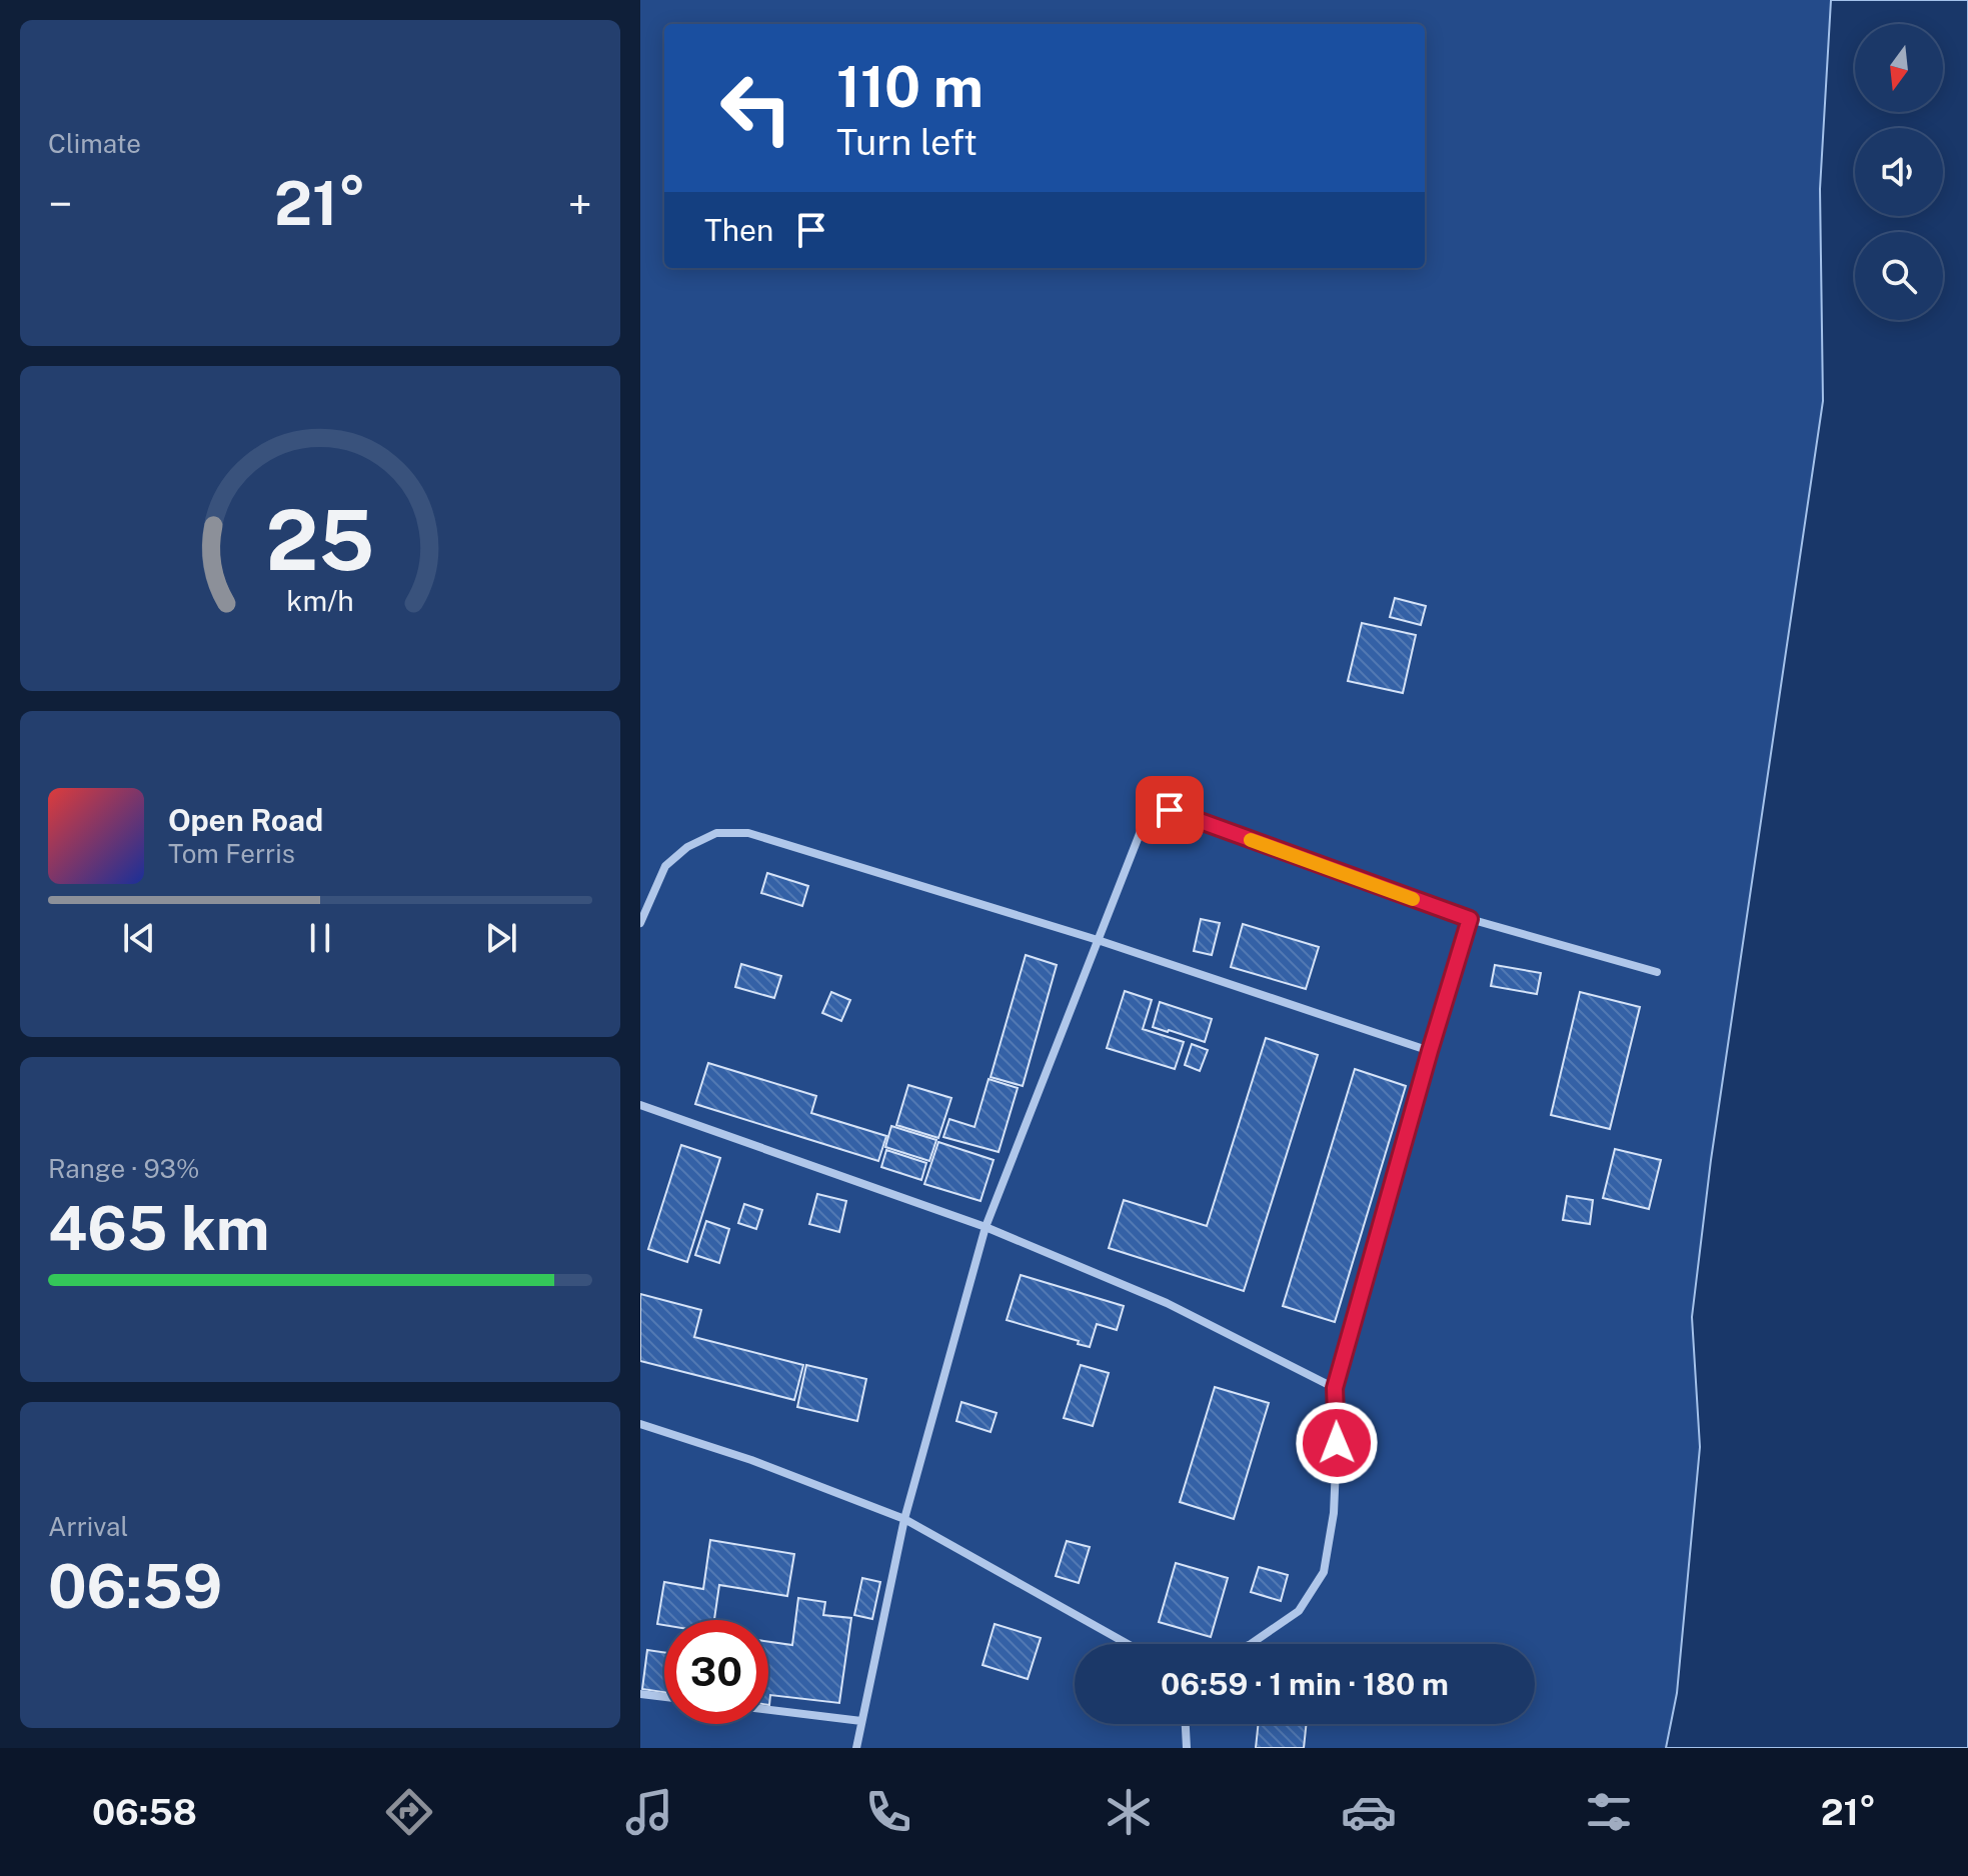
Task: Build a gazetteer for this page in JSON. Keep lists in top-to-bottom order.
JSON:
{
  "north": "bottom",
  "page": {
    "tile": [
      "Climate",
      ["Range · 93%", "465 km"],
      ["Arrival", "06:59"]
    ],
    "turn": ["110 m", "Turn left"],
    "heat": ["−", "21°", "+"],
    "then": "Then",
    "song": ["Open Road", "Tom Ferris"],
    "limit": "30",
    "trip": "06:59 · 1 min · 180 m",
    "tabs": ["06:58", "21°"],
    "gauge": ["25", "km/h"]
  }
}
